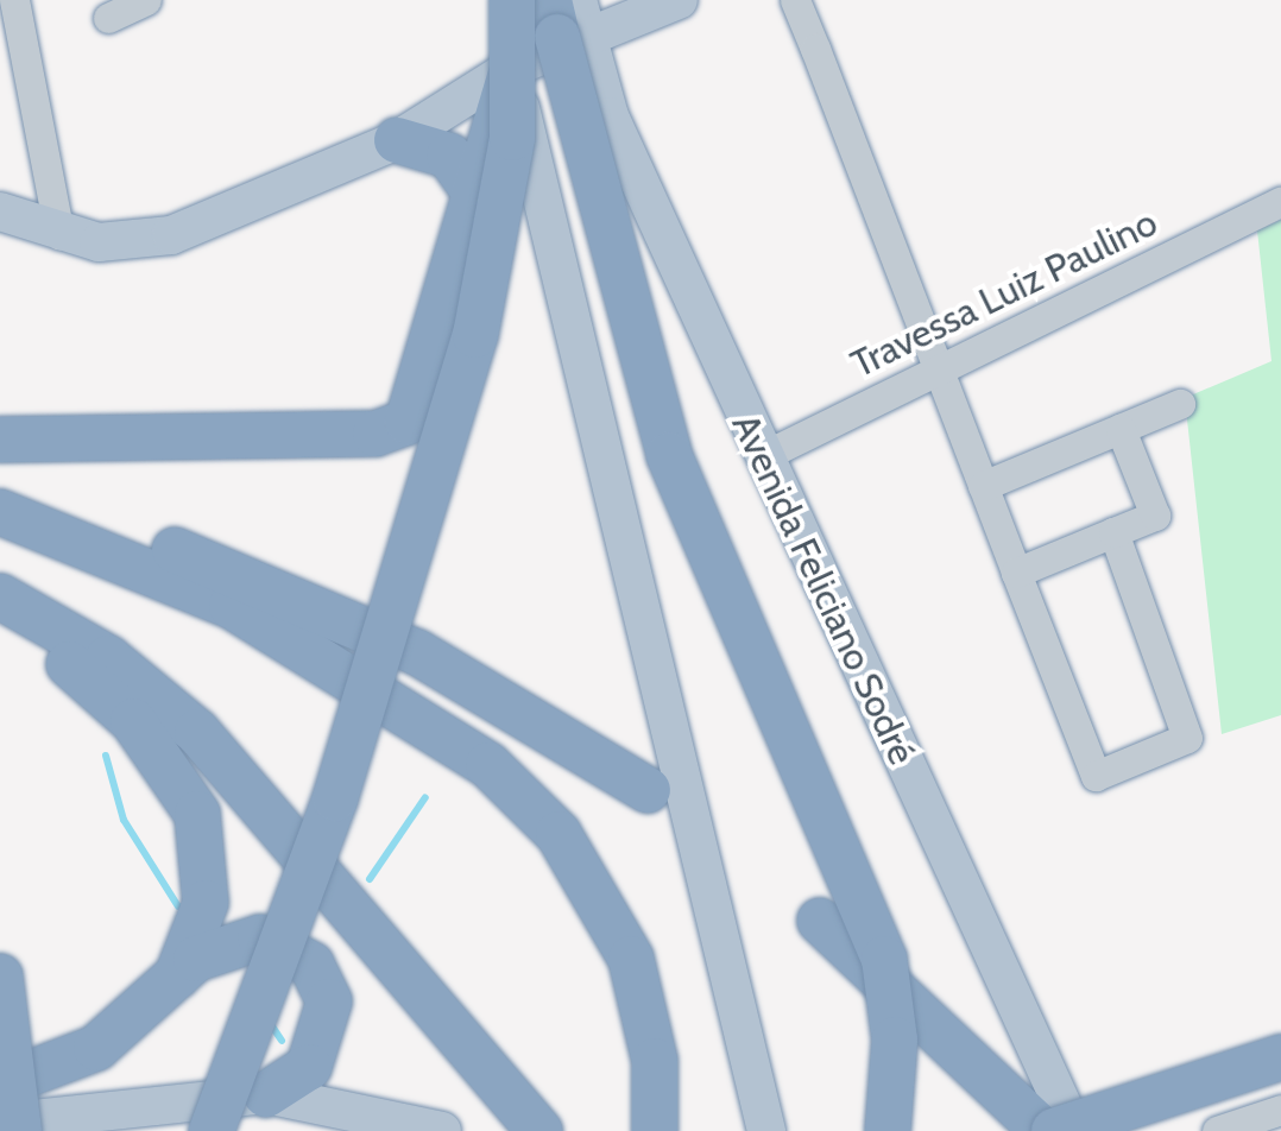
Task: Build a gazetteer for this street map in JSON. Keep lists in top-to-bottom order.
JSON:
{
  "streets": {
    "main road": ["Avenida Feliciano Sodré"],
    "street": ["Travessa Luiz Paulino"]
  },
  "crossings": [
    ["Travessa Luiz Paulino", "Avenida Feliciano Sodré"]
  ]
}
